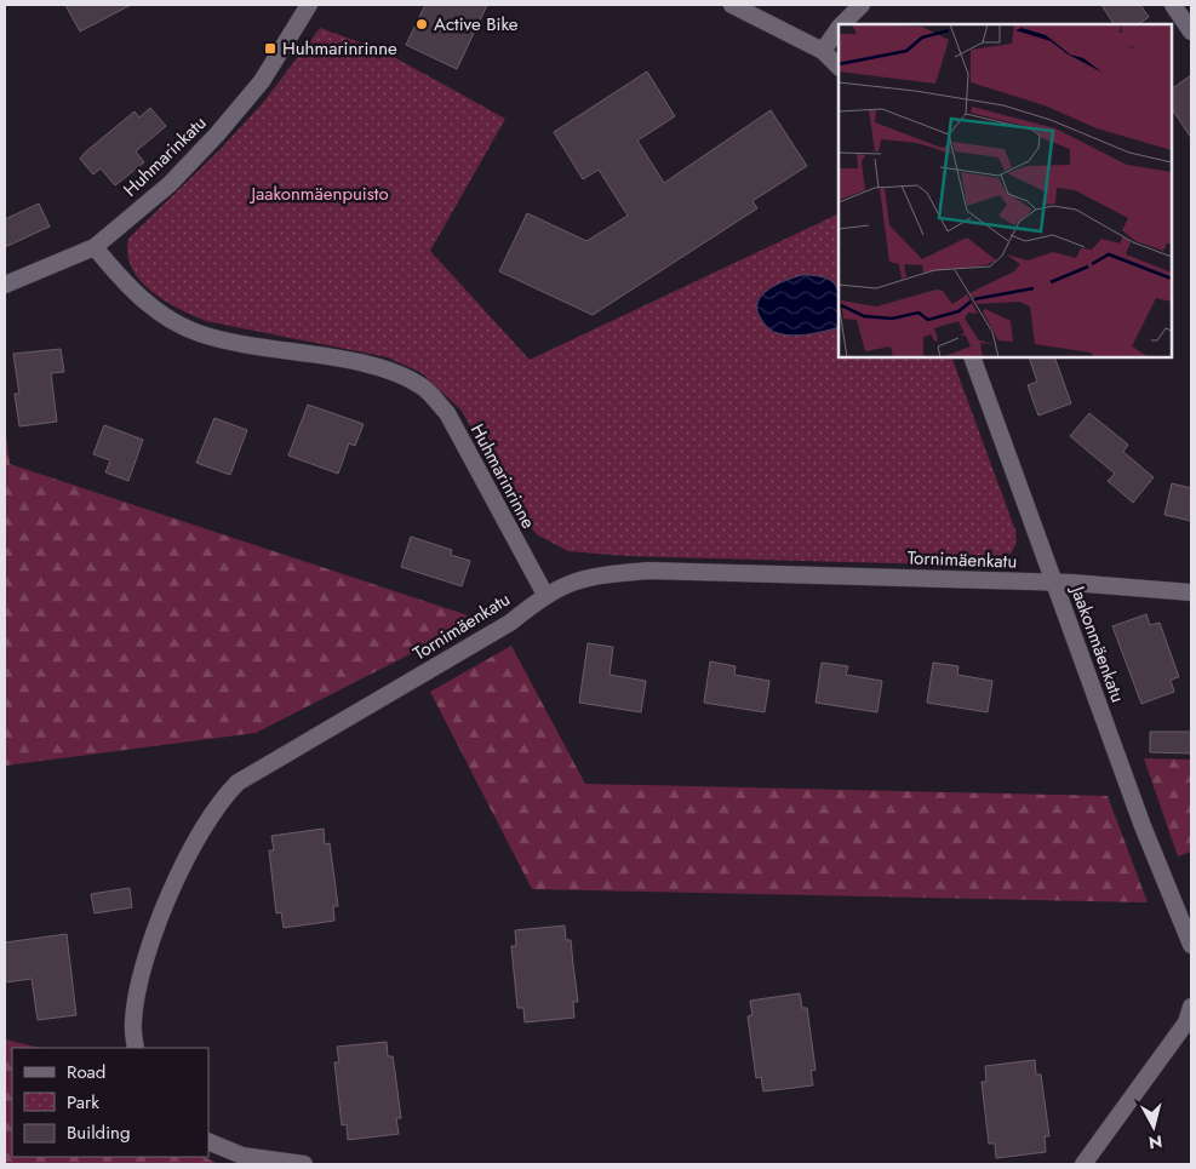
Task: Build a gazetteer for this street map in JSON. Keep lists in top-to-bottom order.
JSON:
{
  "streets": {
    "street": [
      "Huhmarinkatu",
      "Huhmarinrinne",
      "Tornimäenkatu",
      "Jaakonmäenkatu"
    ]
  },
  "crossings": [
    ["Huhmarinkatu", "Huhmarinrinne"],
    ["Huhmarinrinne", "Tornimäenkatu"],
    ["Tornimäenkatu", "Jaakonmäenkatu"]
  ],
  "parks": ["Jaakonmäenpuisto"],
  "places": {
    "other": ["Active Bike"],
    "transit": ["Huhmarinrinne"]
  },
  "legend": ["Road", "Park", "Building"],
  "north": "bottom"
}
